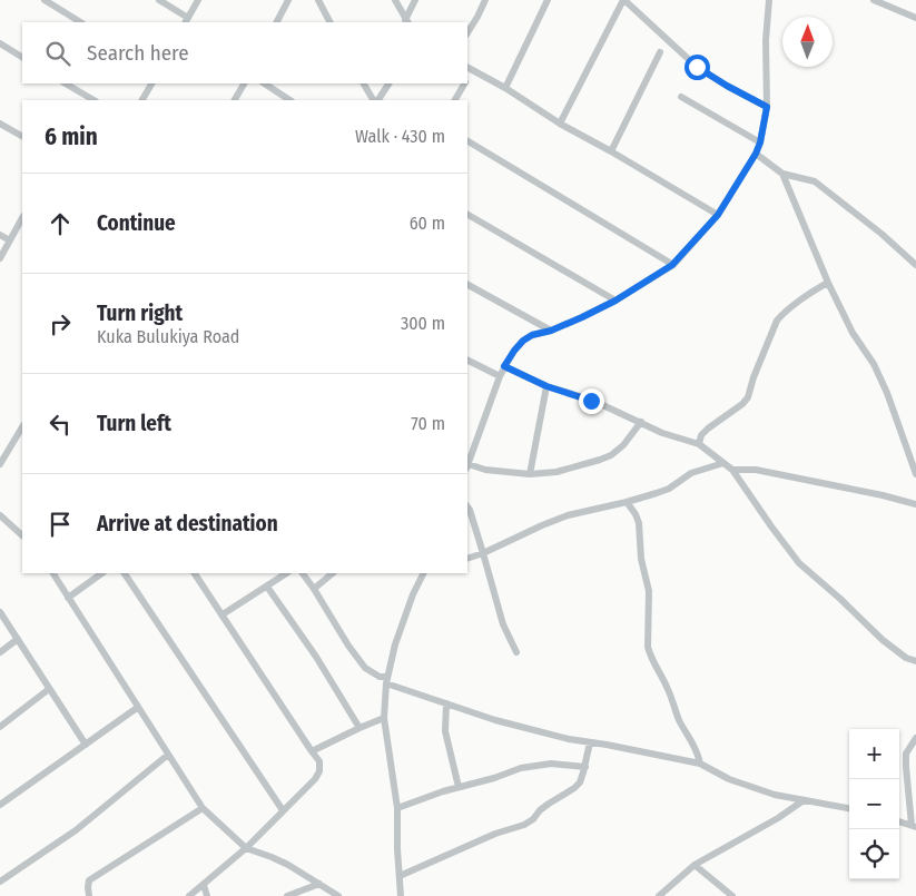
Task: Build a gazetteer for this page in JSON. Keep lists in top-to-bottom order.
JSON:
{
  "north": "top",
  "page": {
    "search": "Search here",
    "heading": ["6 min", "Walk · 430 m"],
    "list": [
      ["Continue", "60 m"],
      ["Turn right", "Kuka Bulukiya Road", "300 m"],
      ["Turn left", "70 m"],
      "Arrive at destination"
    ],
    "map_buttons": ["+", "−"]
  }
}
